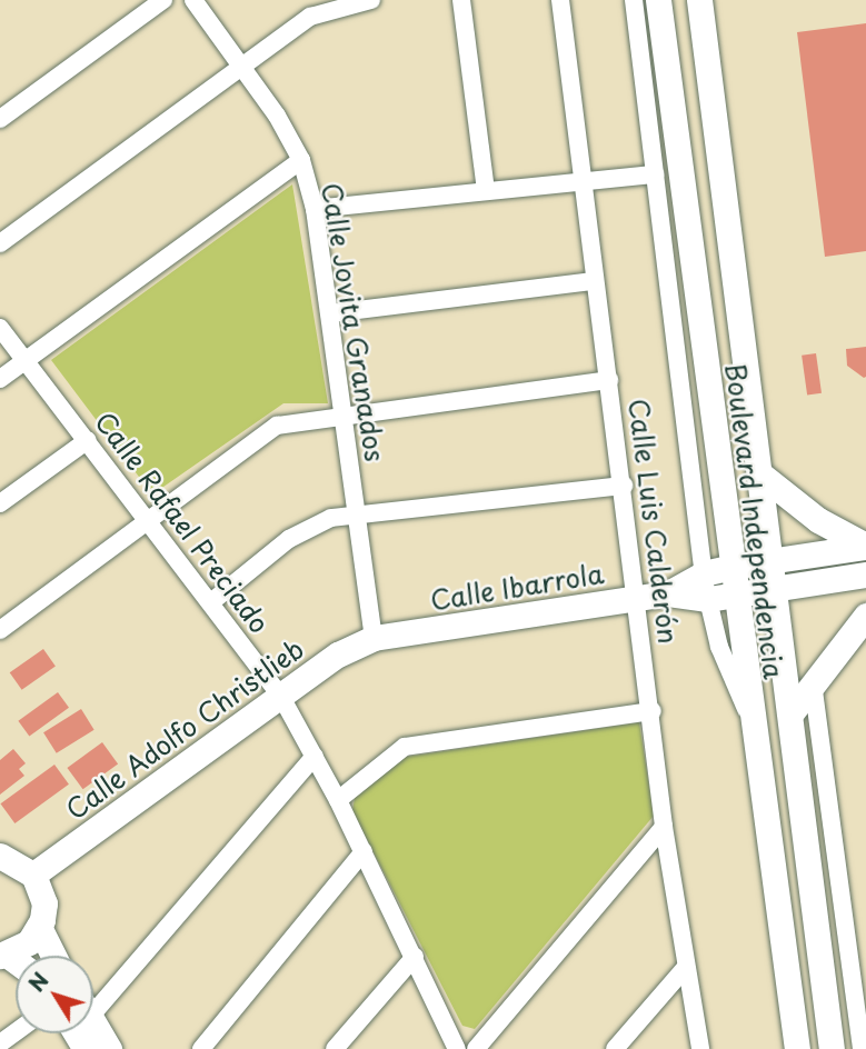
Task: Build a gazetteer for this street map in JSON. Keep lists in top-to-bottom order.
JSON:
{
  "streets": {
    "main road": ["Boulevard Independencia", "Calle Ibarrola", "Calle Adolfo Christlieb"],
    "street": ["Calle Jovita Granados", "Calle Luis Calderón", "Calle Rafael Preciado"]
  },
  "crossings": [
    ["Calle Jovita Granados", "Calle Ibarrola"],
    ["Calle Jovita Granados", "Calle Adolfo Christlieb"],
    ["Calle Luis Calderón", "Calle Ibarrola"],
    ["Boulevard Independencia", "Calle Ibarrola"],
    ["Calle Rafael Preciado", "Calle Adolfo Christlieb"],
    ["Calle Ibarrola", "Calle Adolfo Christlieb"]
  ],
  "north": "top left"
}
